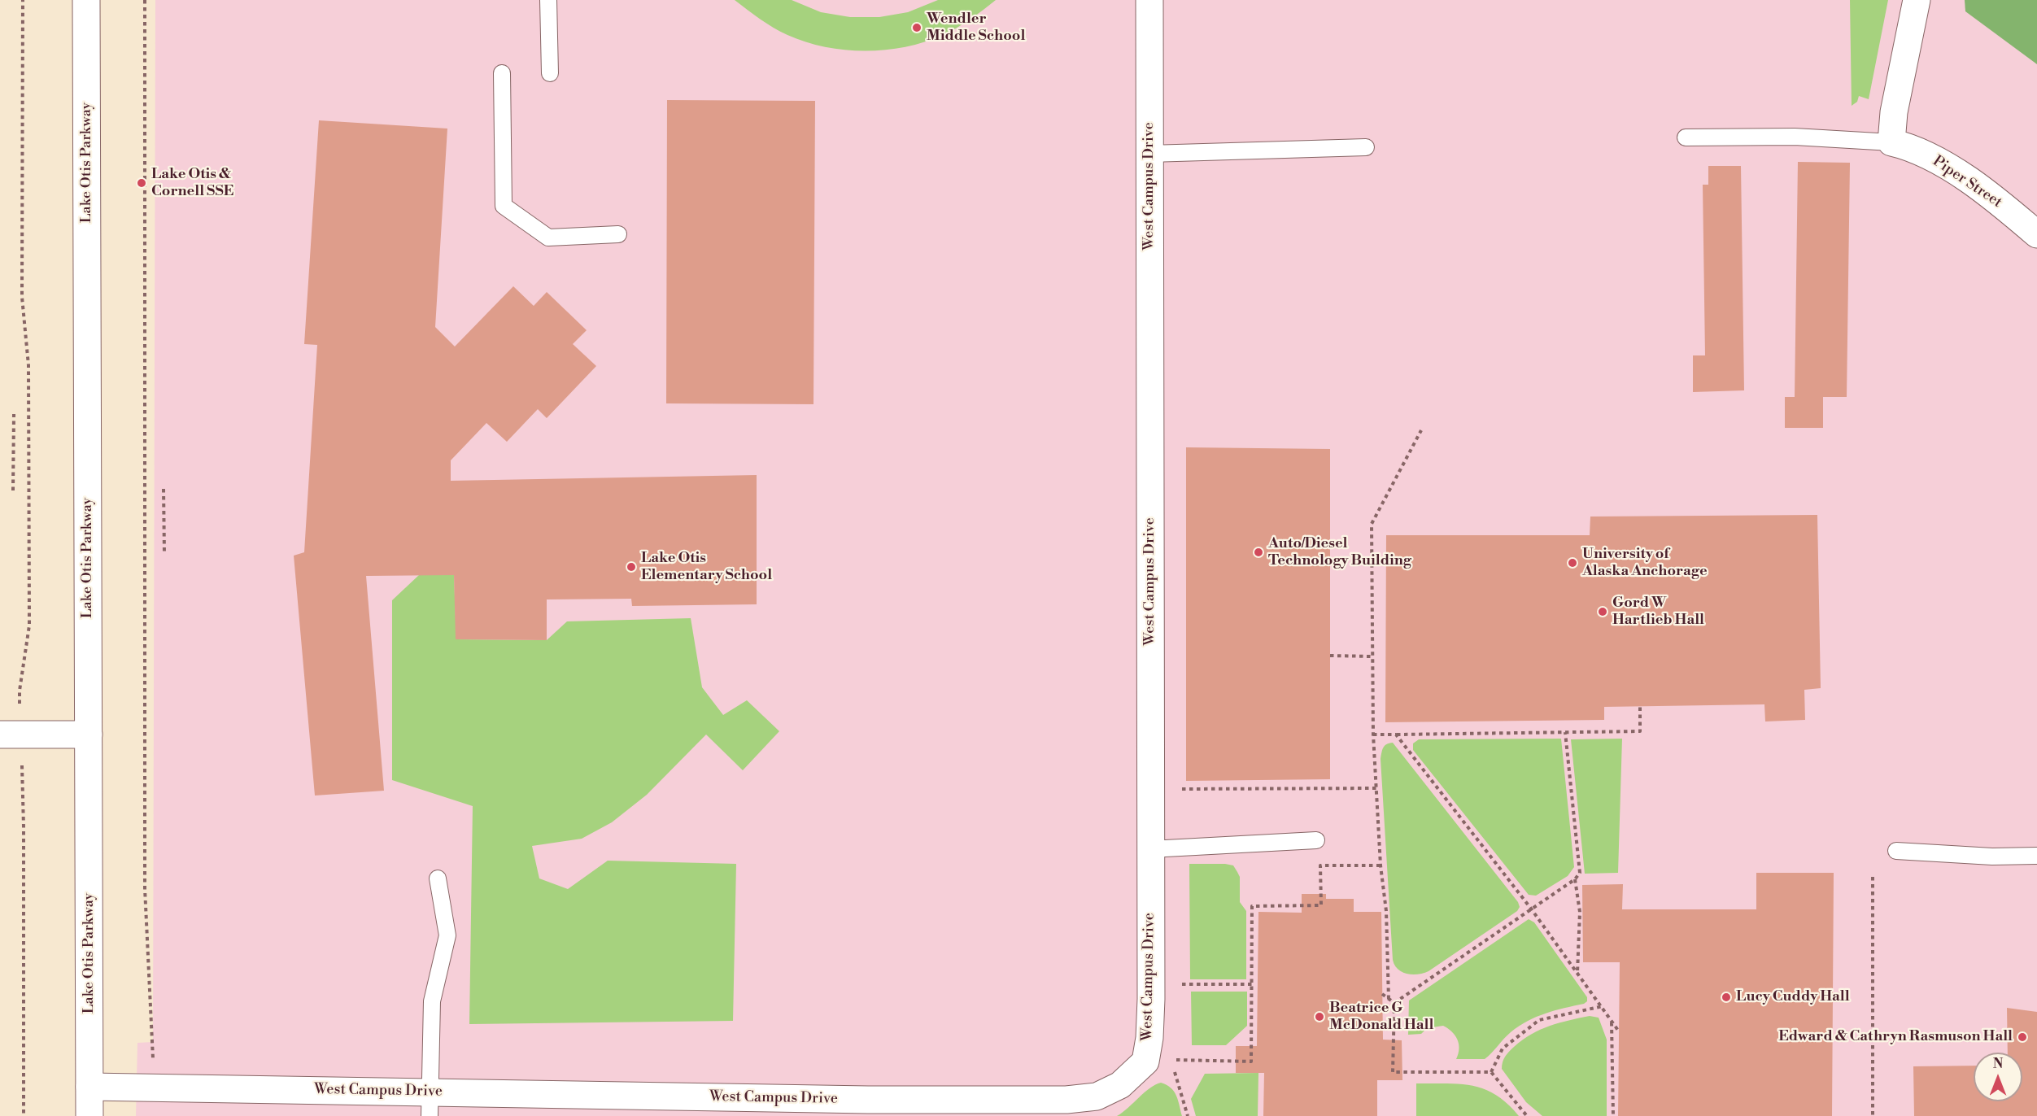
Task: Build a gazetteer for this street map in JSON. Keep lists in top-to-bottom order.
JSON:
{
  "streets": {
    "street": ["Lake Otis Parkway", "Piper Street", "West Campus Drive"]
  },
  "crossings": [
    ["Lake Otis Parkway", "West Campus Drive"]
  ],
  "places": [
    "Wendler Middle School",
    "Lake Otis & Cornell SSE",
    "Auto/Diesel Technology Building",
    "University of Alaska Anchorage",
    "Lake Otis Elementary School",
    "Gord W Hartlieb Hall",
    "Lucy Cuddy Hall",
    "Beatrice G McDonald Hall",
    "Edward & Cathryn Rasmuson Hall"
  ],
  "north": "top"
}
